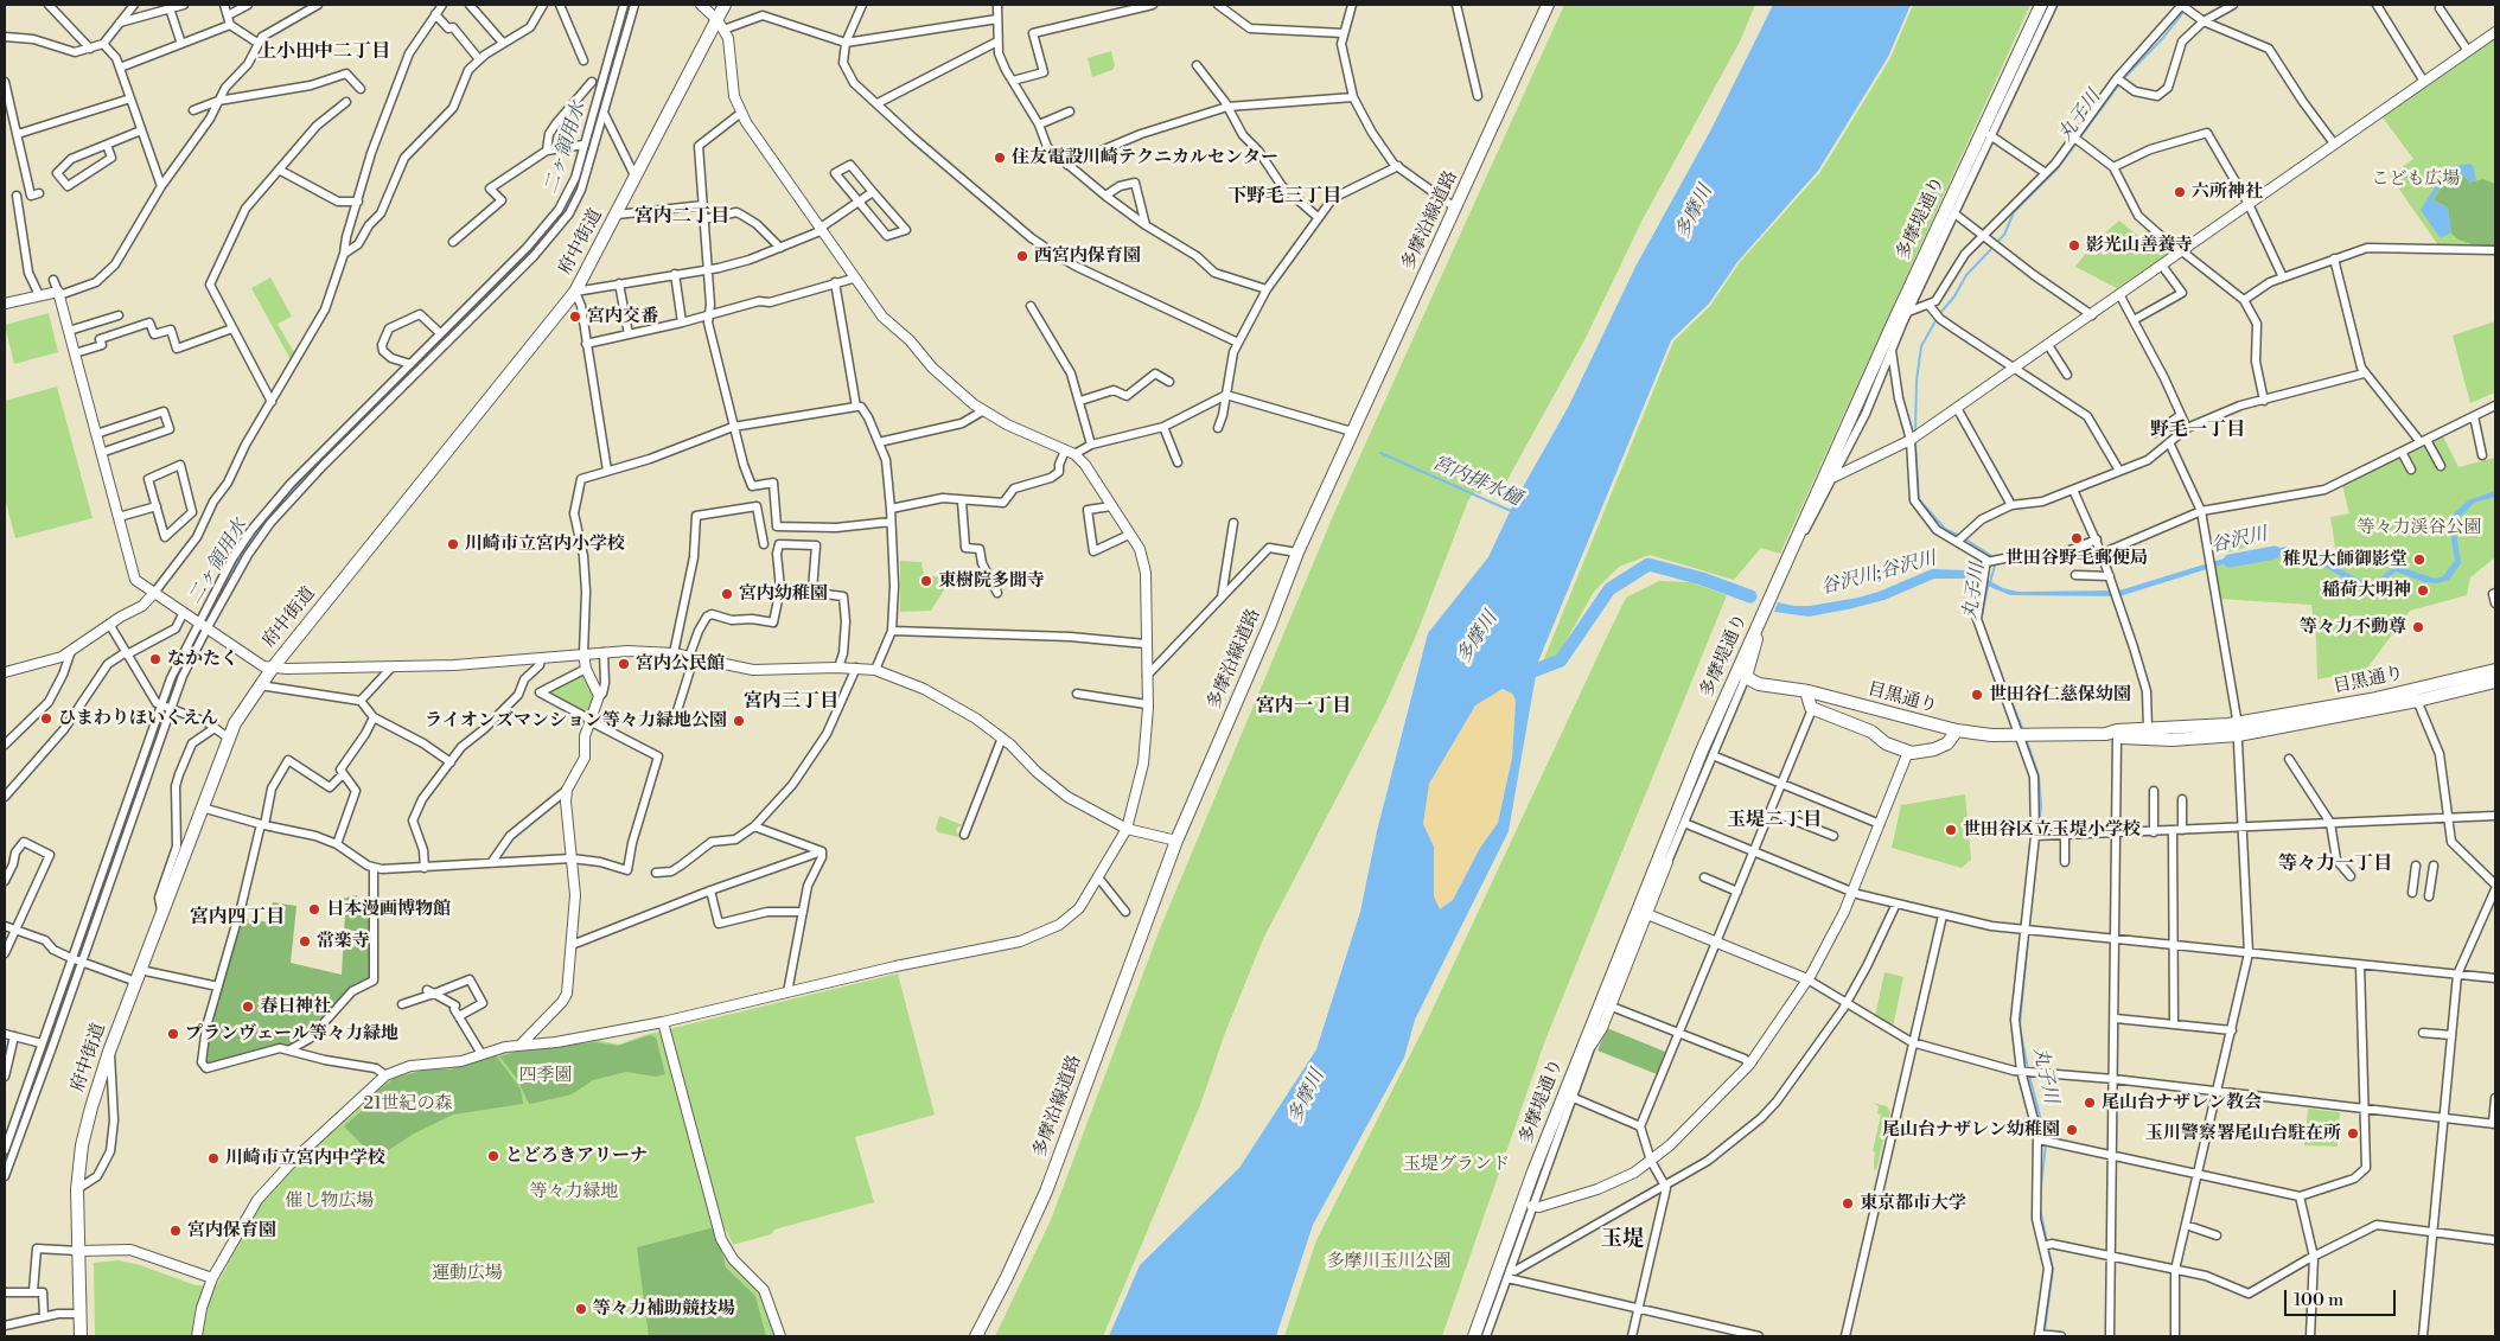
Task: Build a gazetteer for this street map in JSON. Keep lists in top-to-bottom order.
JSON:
{
  "streets": {
    "main road": [
      "多摩堤通り",
      "多摩沿線道路",
      "府中街道",
      "目黒通り"
    ]
  },
  "districts": [
    "上小田中二丁目",
    "下野毛三丁目",
    "宮内二丁目",
    "野毛一丁目",
    "宮内三丁目",
    "宮内一丁目",
    "玉堤二丁目",
    "等々力一丁目",
    "宮内四丁目",
    "玉堤"
  ],
  "water": [
    "丸子川",
    "二ヶ領用水",
    "多摩川",
    "宮内排水樋",
    "谷沢川",
    "谷沢川;谷沢川"
  ],
  "parks": [
    "こども広場",
    "等々力渓谷公園",
    "四季園",
    "21世紀の森",
    "玉堤グランド",
    "等々力緑地",
    "催し物広場",
    "多摩川玉川公園",
    "運動広場"
  ],
  "places": [
    "住友電設川崎テクニカルセンター",
    "六所神社",
    "影光山善養寺",
    "西宮内保育園",
    "宮内交番",
    "世田谷野毛郵便局",
    "川崎市立宮内小学校",
    "稚児大師御影堂",
    "東樹院多聞寺",
    "稲荷大明神",
    "宮内幼稚園",
    "等々力不動尊",
    "なかたく",
    "宮内公民館",
    "世田谷仁慈保幼園",
    "ひまわりほいくえん",
    "ライオンズマンション等々力緑地公園",
    "世田谷区立玉堤小学校",
    "日本漫画博物館",
    "常楽寺",
    "春日神社",
    "プランヴェール等々力緑地",
    "尾山台ナザレン教会",
    "尾山台ナザレン幼稚園",
    "玉川警察署尾山台駐在所",
    "とどろきアリーナ",
    "川崎市立宮内中学校",
    "東京都市大学",
    "宮内保育園",
    "等々力補助競技場"
  ],
  "scale_bar": "100 m"
}
